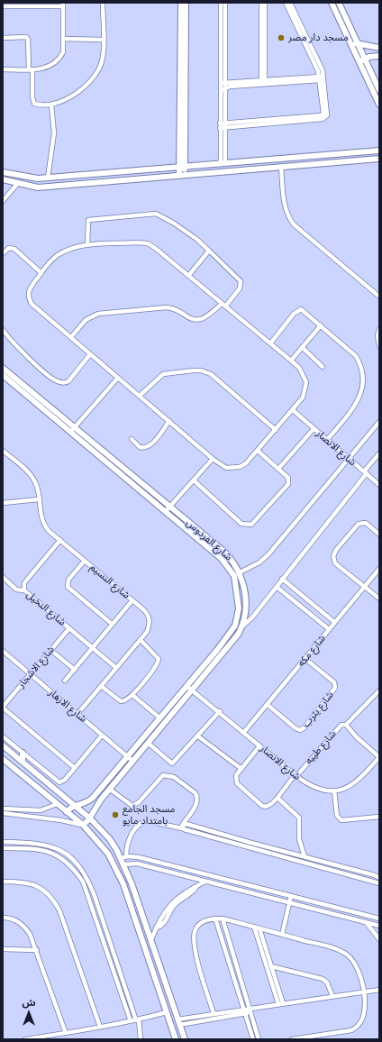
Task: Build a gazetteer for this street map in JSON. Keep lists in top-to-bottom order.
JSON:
{
  "streets": {
    "street": [
      "شارع الانصار",
      "شارع الفردوس",
      "شارع النسيم",
      "شارع النخيل",
      "شارع مكه",
      "شارع الاشجار",
      "شارع الازهار",
      "شارع يثرب",
      "شارع طيبه"
    ]
  },
  "crossings": [
    ["شارع الانصار", "شارع الفردوس"],
    ["شارع الانصار", "شارع مكه"],
    ["شارع الانصار", "شارع طيبه"],
    ["شارع الفردوس", "شارع الازهار"],
    ["شارع النسيم", "شارع النخيل"],
    ["شارع النسيم", "شارع الازهار"],
    ["شارع النخيل", "شارع الاشجار"],
    ["شارع مكه", "شارع يثرب"],
    ["شارع الاشجار", "شارع الازهار"]
  ],
  "places": ["مسجد دار مصر", "مسجد الجامع بامتداد مايو"],
  "north": "top"
}
